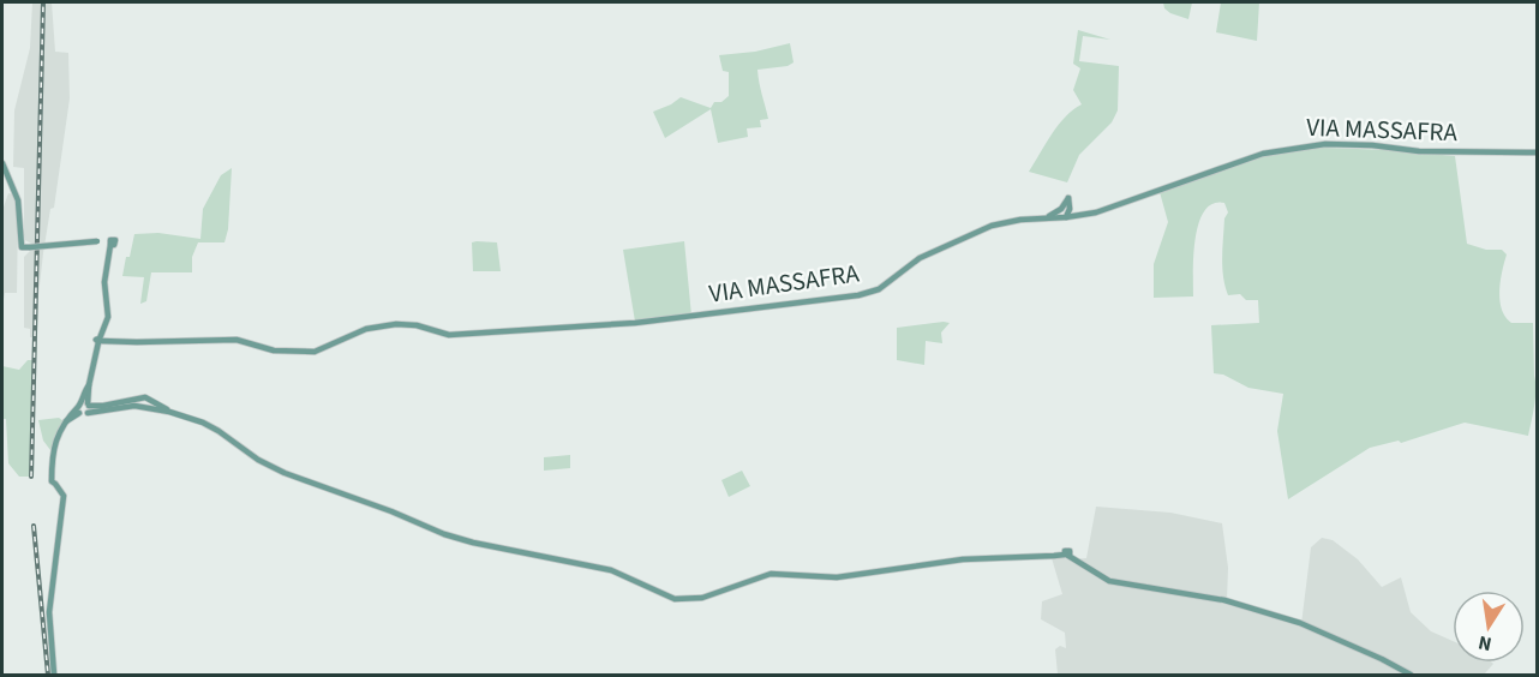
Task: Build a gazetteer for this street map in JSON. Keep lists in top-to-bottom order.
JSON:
{
  "streets": {
    "main road": ["VIA MASSAFRA"]
  },
  "north": "bottom"
}
